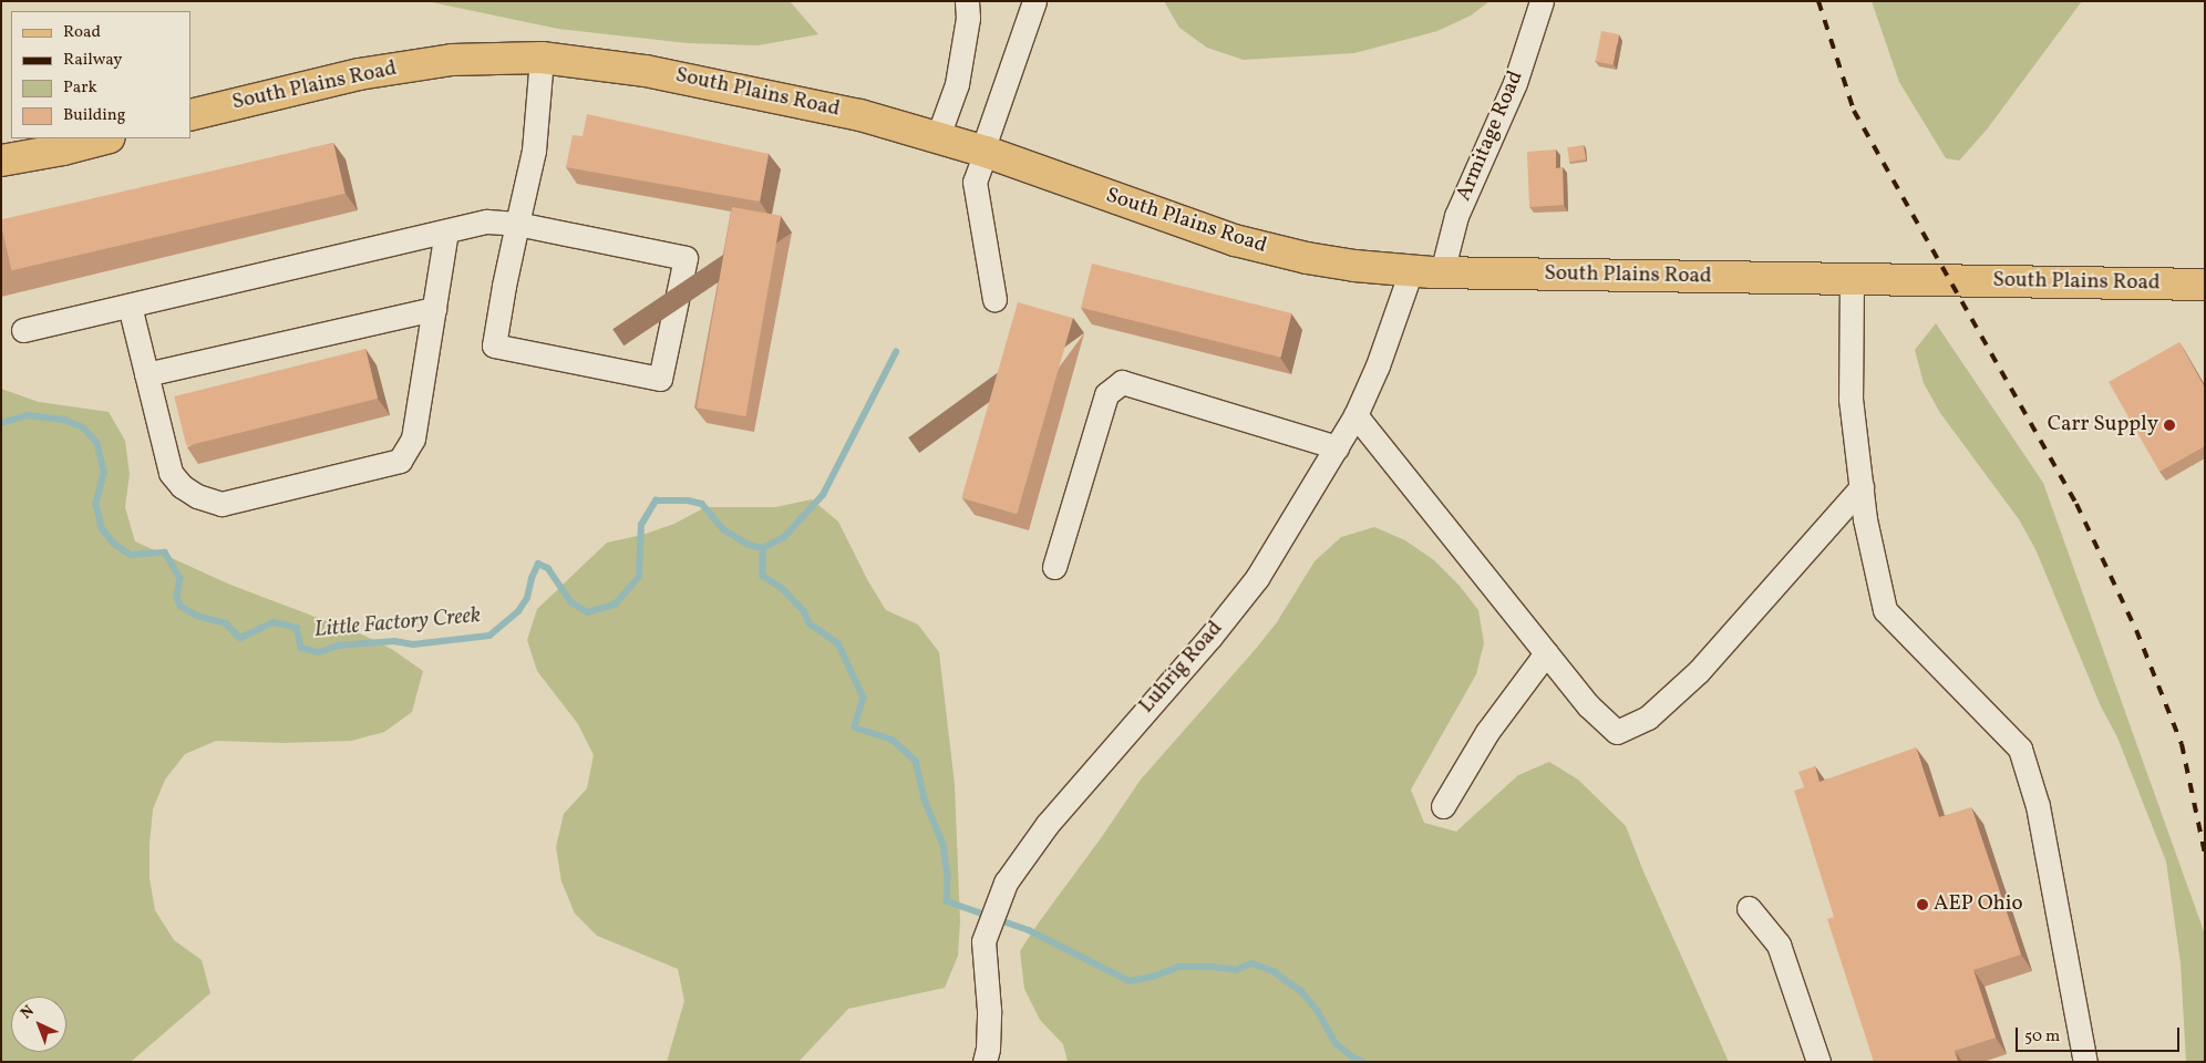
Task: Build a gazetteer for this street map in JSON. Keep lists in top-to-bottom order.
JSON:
{
  "streets": {
    "main road": ["South Plains Road"],
    "street": ["Armitage Road", "Luhrig Road"]
  },
  "crossings": [
    ["South Plains Road", "Armitage Road"],
    ["South Plains Road", "Luhrig Road"]
  ],
  "water": ["Little Factory Creek"],
  "places": ["Carr Supply", "AEP Ohio"],
  "legend": [
    "Road",
    "Railway",
    "Park",
    "Building"
  ],
  "scale_bar": "50 m",
  "north": "top left"
}
